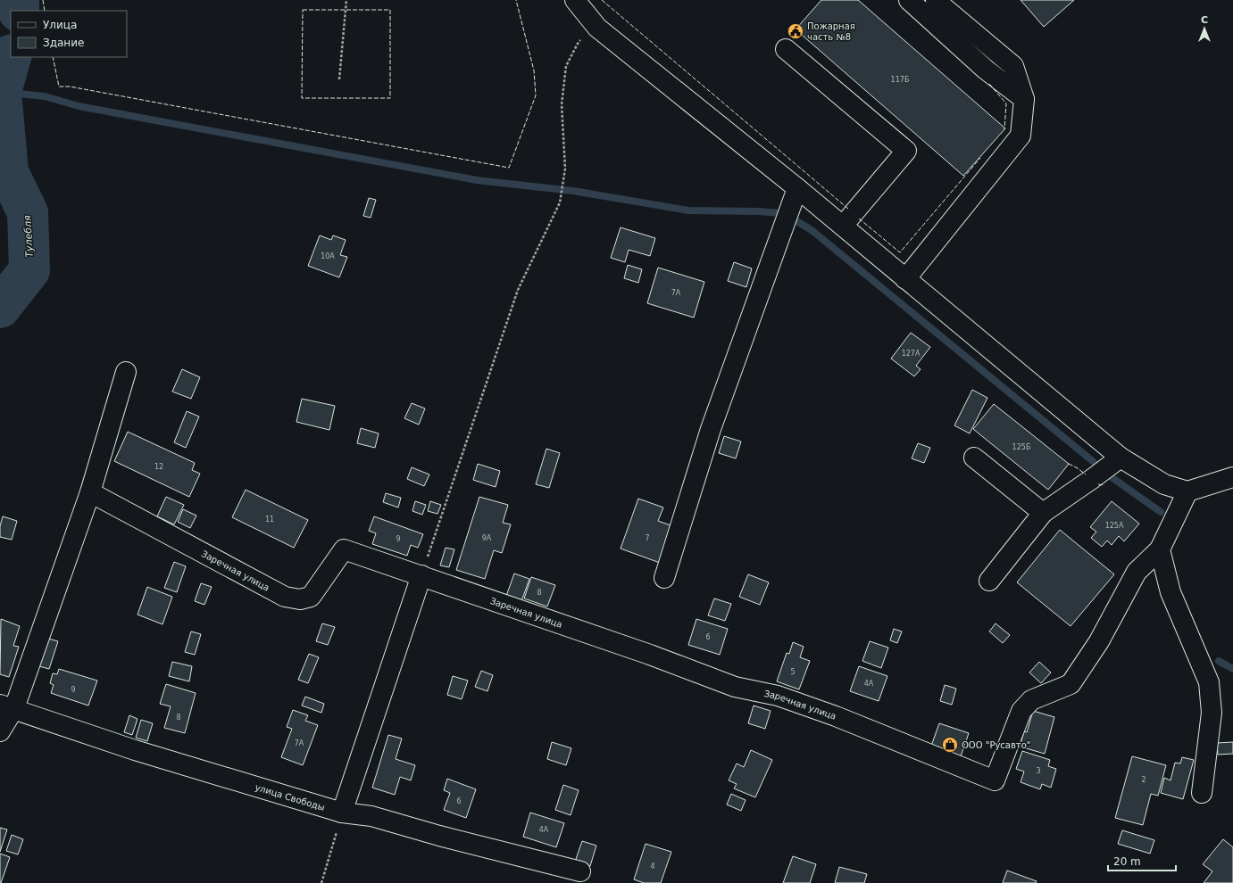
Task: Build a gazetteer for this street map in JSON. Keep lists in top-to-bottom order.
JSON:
{
  "streets": {
    "street": ["Заречная улица", "улица Свободы"]
  },
  "water": ["Тулебля"],
  "places": {
    "public building": ["Пожарная часть №8"],
    "shop": ["ООО \"Русавто\""]
  },
  "house_numbers": [
    "117Б",
    "10А",
    "7А",
    "127А",
    "125Б",
    "12",
    "11",
    "125А",
    "9А",
    "7",
    "9",
    "8",
    "6",
    "5",
    "4А",
    "9",
    "8",
    "7А",
    "3",
    "2",
    "6",
    "4А",
    "4"
  ],
  "legend": ["Улица", "Здание"],
  "scale_bar": "20 m",
  "north": "top"
}
